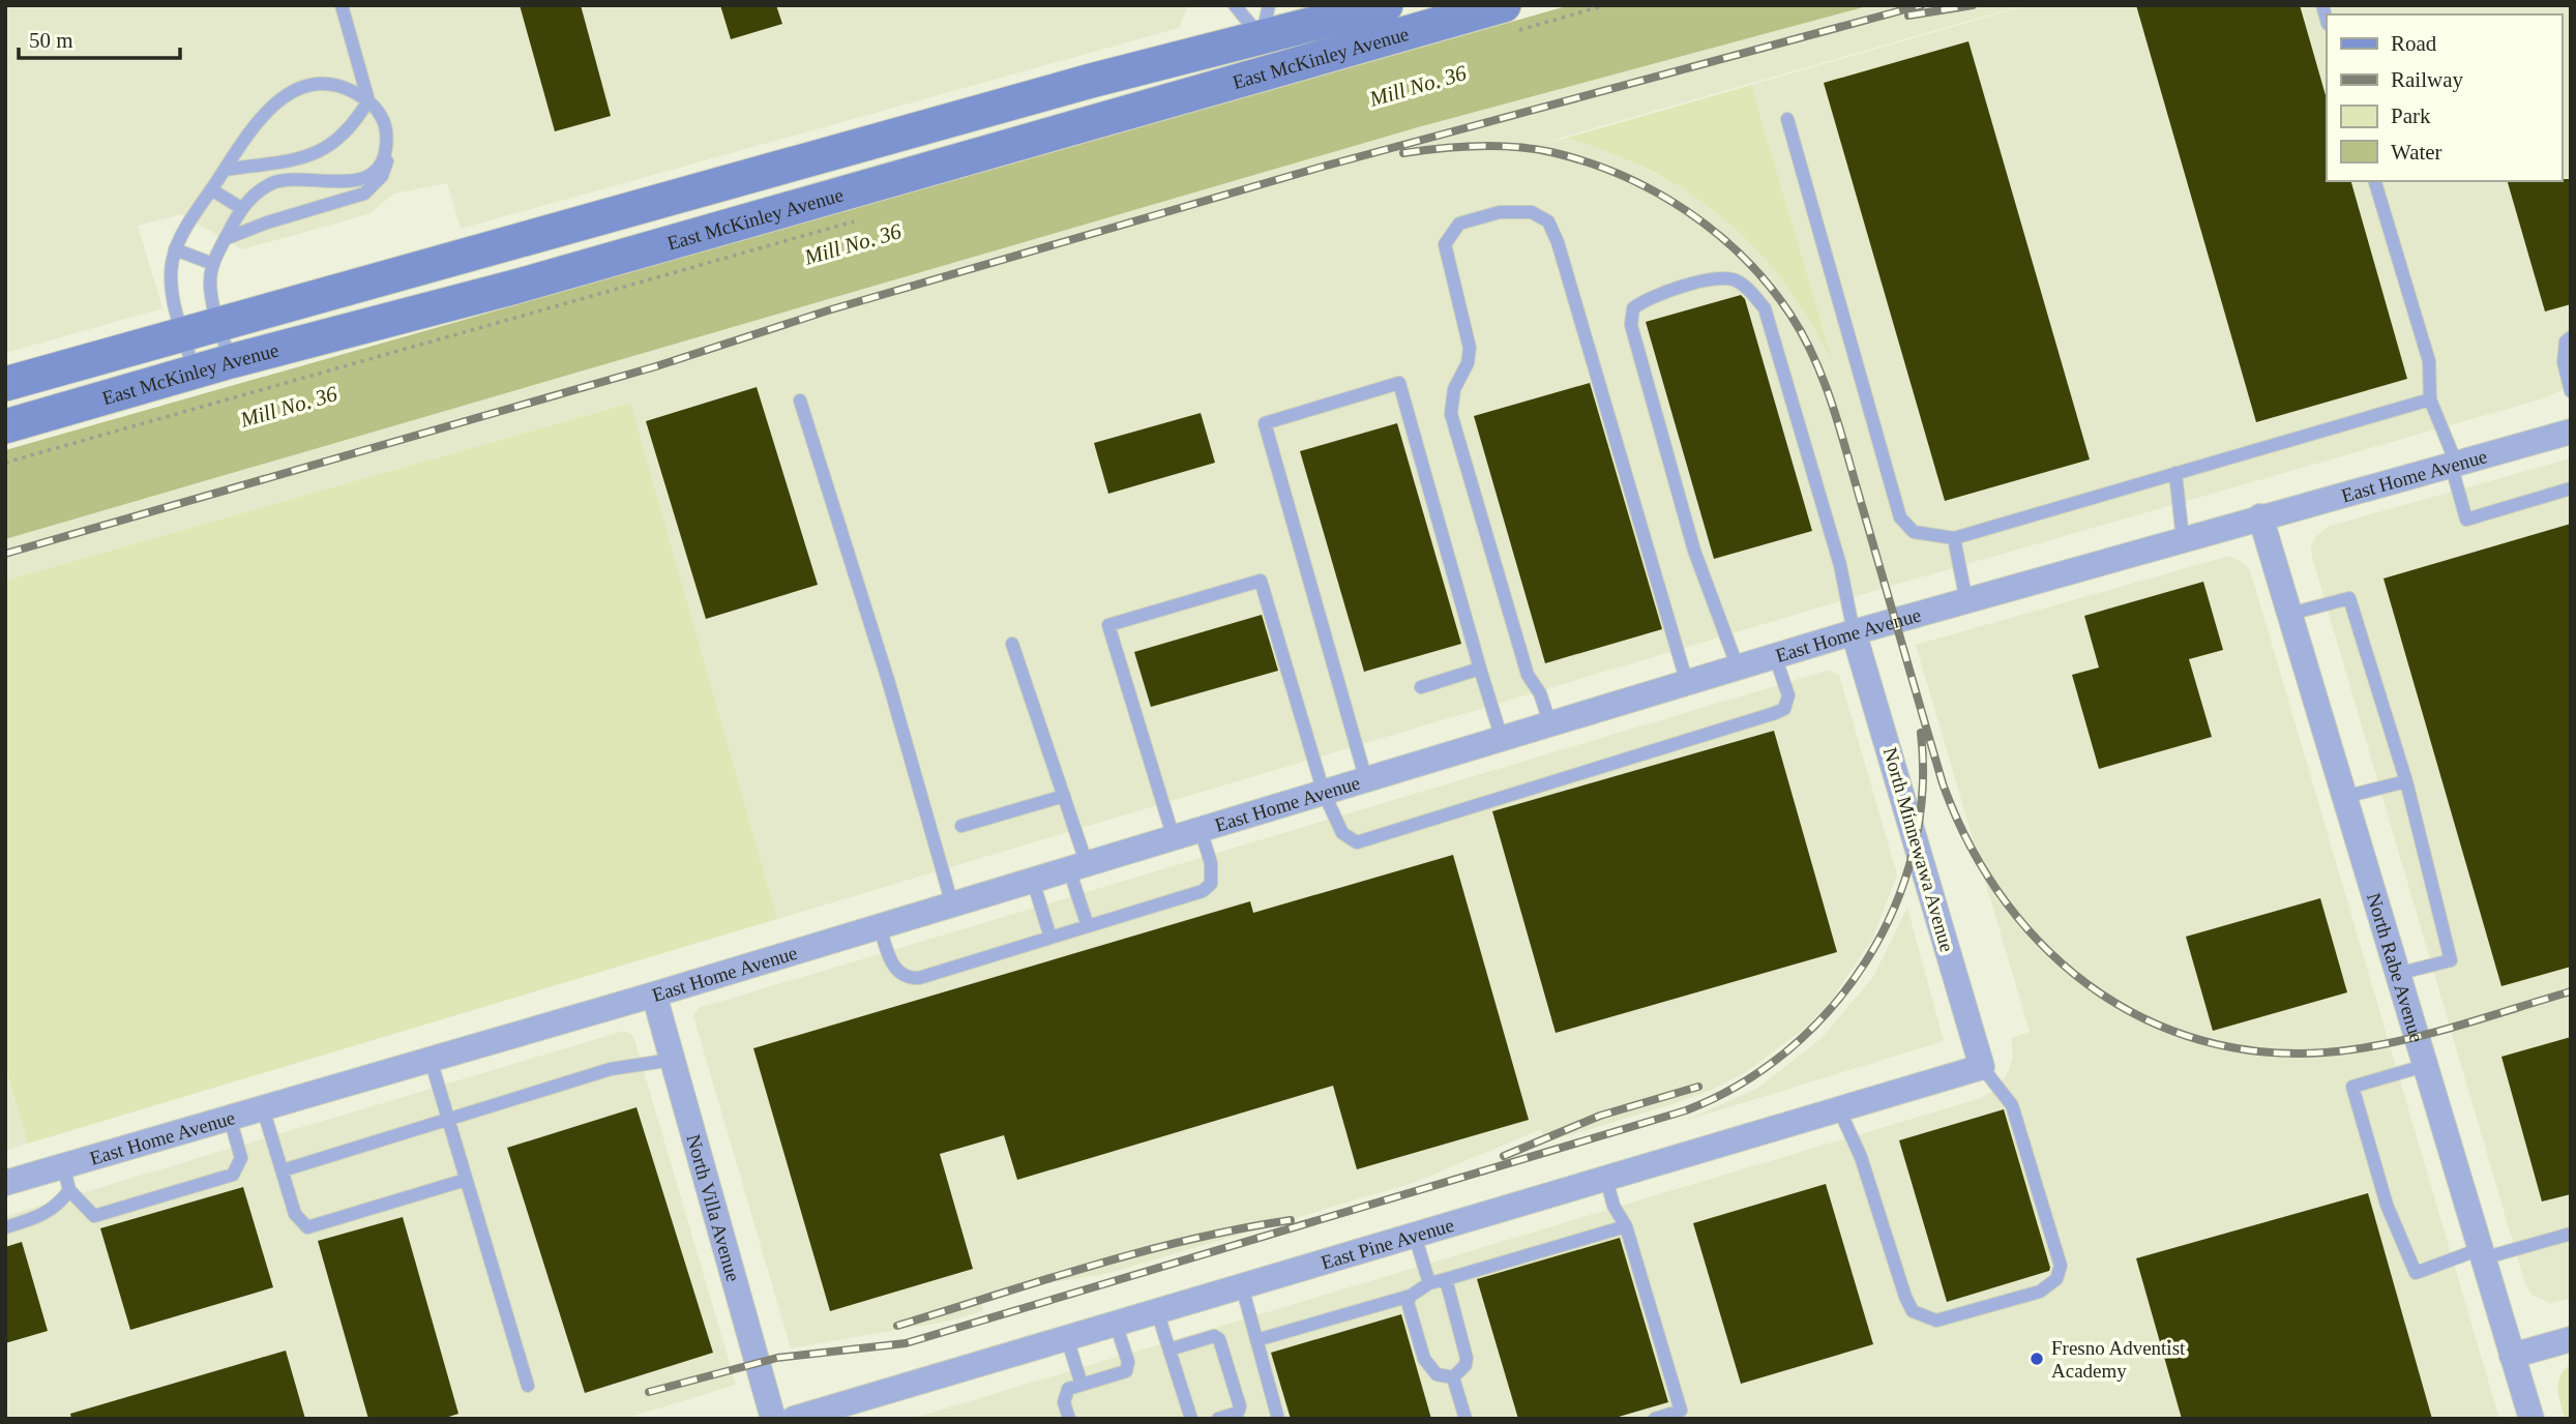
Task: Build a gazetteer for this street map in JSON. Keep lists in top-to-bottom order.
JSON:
{
  "streets": {
    "main road": ["East McKinley Avenue"],
    "street": [
      "East Home Avenue",
      "North Minnewawa Avenue",
      "North Rabe Avenue",
      "North Villa Avenue",
      "East Pine Avenue"
    ]
  },
  "crossings": [
    ["East Home Avenue", "North Minnewawa Avenue"],
    ["East Home Avenue", "North Rabe Avenue"],
    ["East Home Avenue", "North Villa Avenue"],
    ["North Minnewawa Avenue", "East Pine Avenue"]
  ],
  "water": ["Mill No. 36"],
  "places": ["Fresno Adventist Academy"],
  "legend": [
    "Road",
    "Railway",
    "Park",
    "Water"
  ],
  "scale_bar": "50 m"
}
